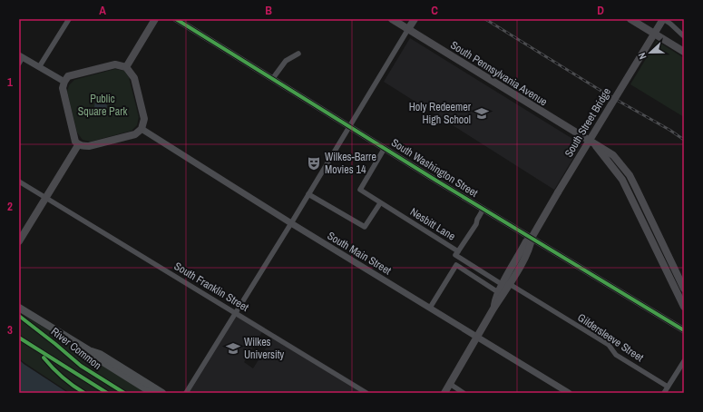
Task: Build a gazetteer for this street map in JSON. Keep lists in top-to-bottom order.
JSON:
{
  "streets": {
    "main road": ["South Pennsylvania Avenue", "South Street Bridge"],
    "street": [
      "South Washington Street",
      "Nesbitt Lane",
      "South Main Street",
      "South Franklin Street",
      "Gildersleeve Street"
    ],
    "cycle path": ["River Common"]
  },
  "crossings": [
    ["South Street Bridge", "South Washington Street"],
    ["South Street Bridge", "Nesbitt Lane"],
    ["South Street Bridge", "Gildersleeve Street"],
    ["South Washington Street", "Nesbitt Lane"],
    ["Nesbitt Lane", "Gildersleeve Street"]
  ],
  "parks": ["Public Square Park"],
  "places": {
    "school or university": ["Holy Redeemer High School", "Wilkes University"],
    "theatre": ["Wilkes-Barre Movies 14"]
  },
  "north": "left",
  "grid": {
    "columns": [
      "A",
      "B",
      "C",
      "D"
    ],
    "rows": ["1", "2", "3"]
  }
}
